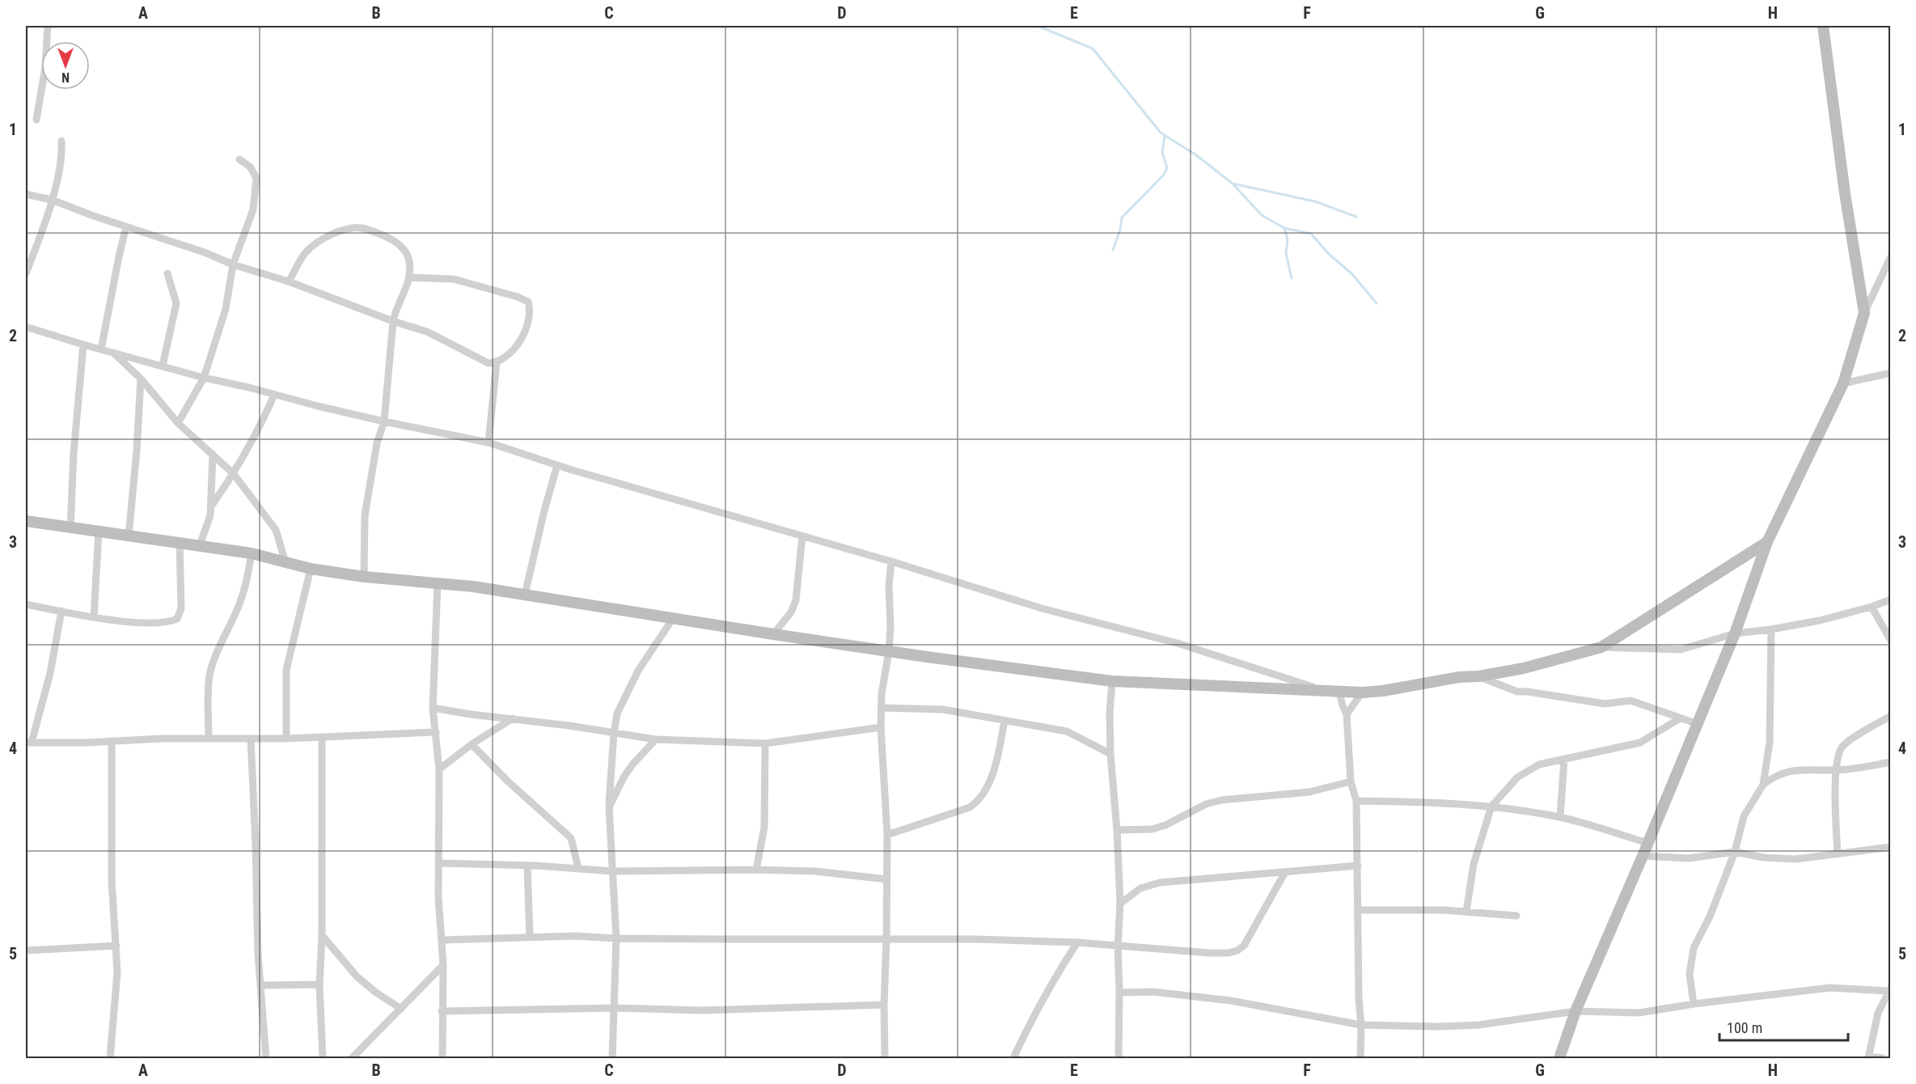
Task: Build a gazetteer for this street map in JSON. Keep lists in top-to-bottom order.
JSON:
{
  "scale_bar": "100 m",
  "north": "bottom",
  "grid": {
    "columns": [
      "A",
      "B",
      "C",
      "D",
      "E",
      "F",
      "G",
      "H"
    ],
    "rows": [
      "1",
      "2",
      "3",
      "4",
      "5"
    ]
  }
}
